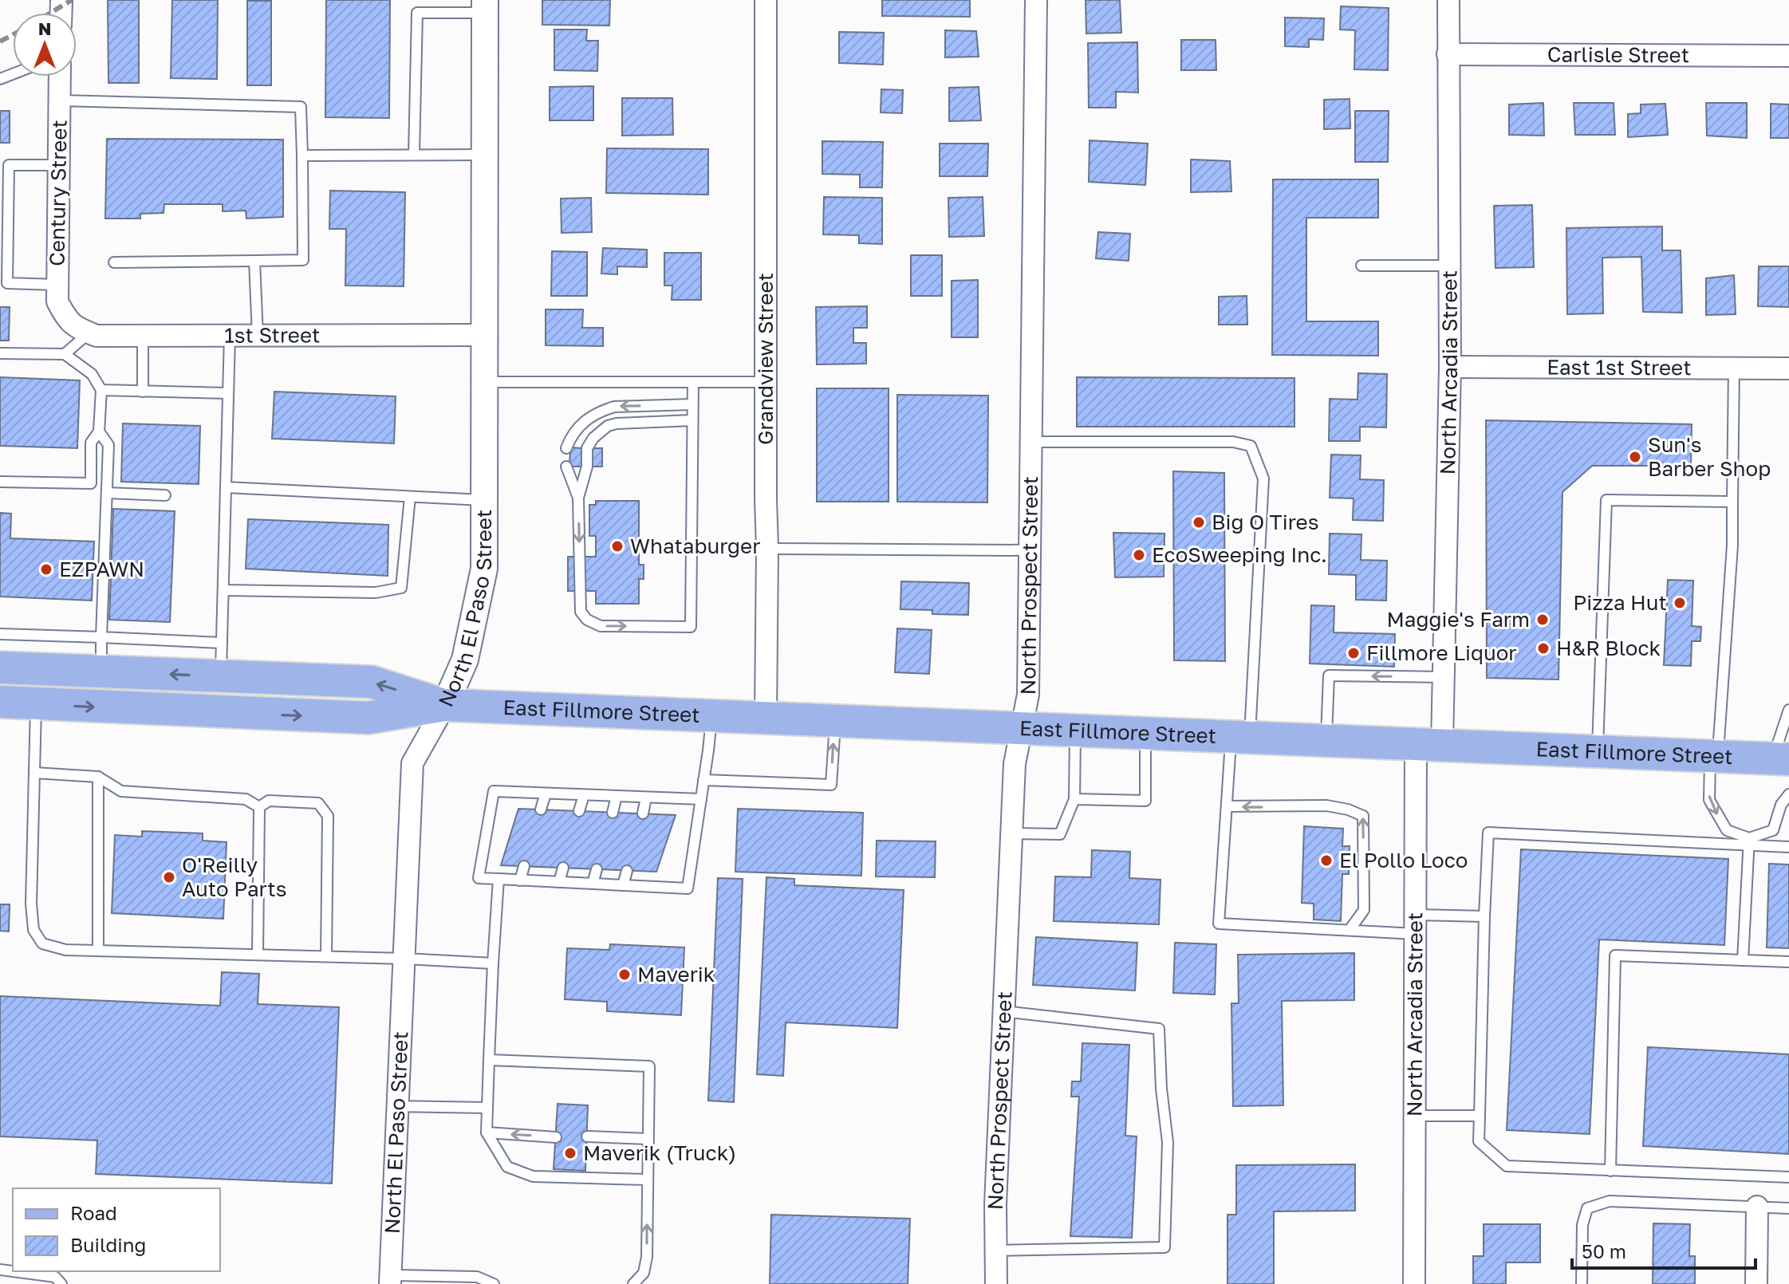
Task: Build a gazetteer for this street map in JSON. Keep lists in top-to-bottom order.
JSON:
{
  "streets": {
    "main road": ["East Fillmore Street"],
    "street": [
      "Carlisle Street",
      "Century Street",
      "1st Street",
      "Grandview Street",
      "East 1st Street",
      "North Arcadia Street",
      "North Prospect Street",
      "North El Paso Street"
    ]
  },
  "crossings": [
    ["Carlisle Street", "North Arcadia Street"],
    ["Century Street", "1st Street"],
    ["1st Street", "North El Paso Street"],
    ["Grandview Street", "East Fillmore Street"],
    ["East 1st Street", "North Arcadia Street"],
    ["North Arcadia Street", "East Fillmore Street"],
    ["North Prospect Street", "East Fillmore Street"],
    ["North El Paso Street", "East Fillmore Street"]
  ],
  "places": [
    "Sun's Barber Shop",
    "Big O Tires",
    "Whataburger",
    "EcoSweeping Inc.",
    "EZPAWN",
    "Pizza Hut",
    "Maggie's Farm",
    "H&R Block",
    "Fillmore Liquor",
    "El Pollo Loco",
    "O'Reilly Auto Parts",
    "Maverik",
    "Maverik (Truck)"
  ],
  "legend": ["Road", "Building"],
  "scale_bar": "50 m",
  "north": "top"
}
